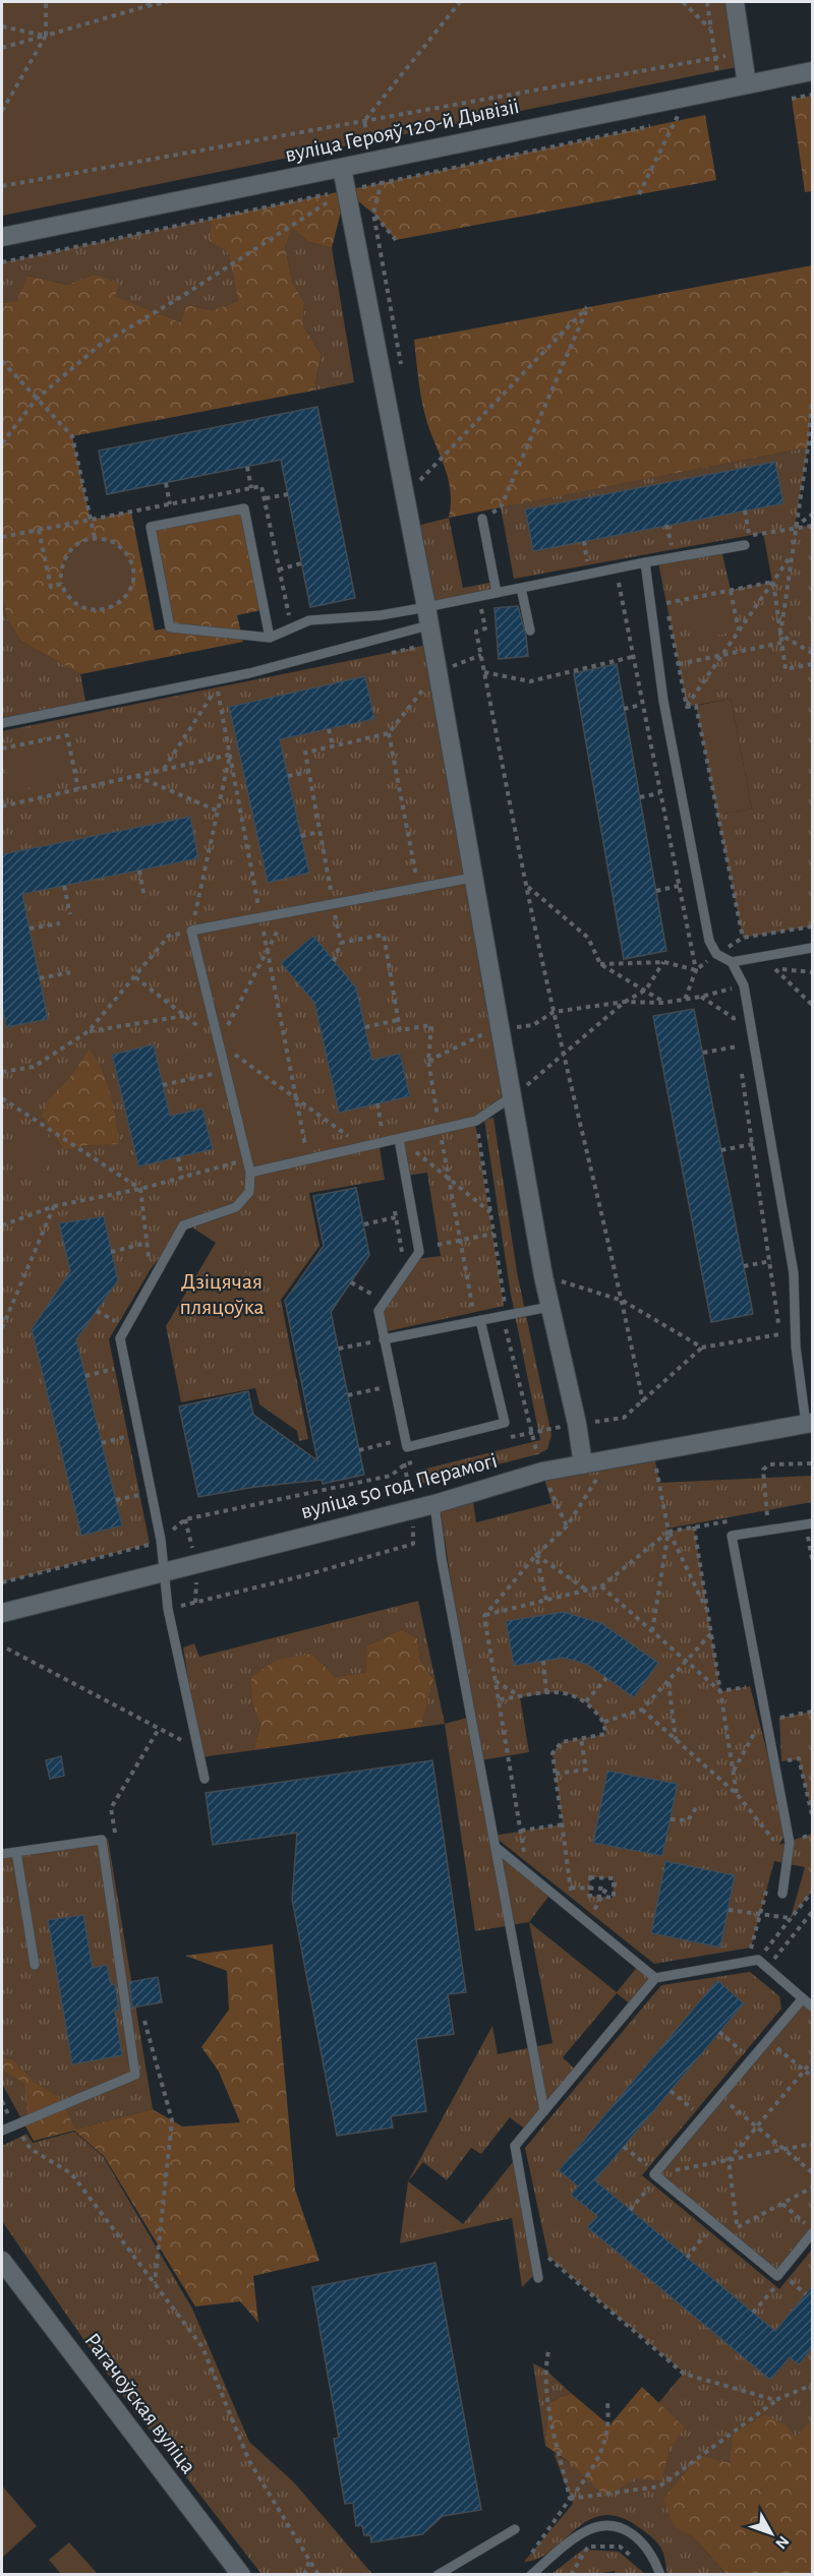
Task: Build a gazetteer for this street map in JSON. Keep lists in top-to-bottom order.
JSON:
{
  "streets": {
    "street": ["вуліца Герояў 120-й Дывізіі", "вуліца 50 год Перамогі", "Рагачоўская вуліца"]
  },
  "parks": ["Дзіцячая пляцоўка"],
  "north": "bottom right"
}
